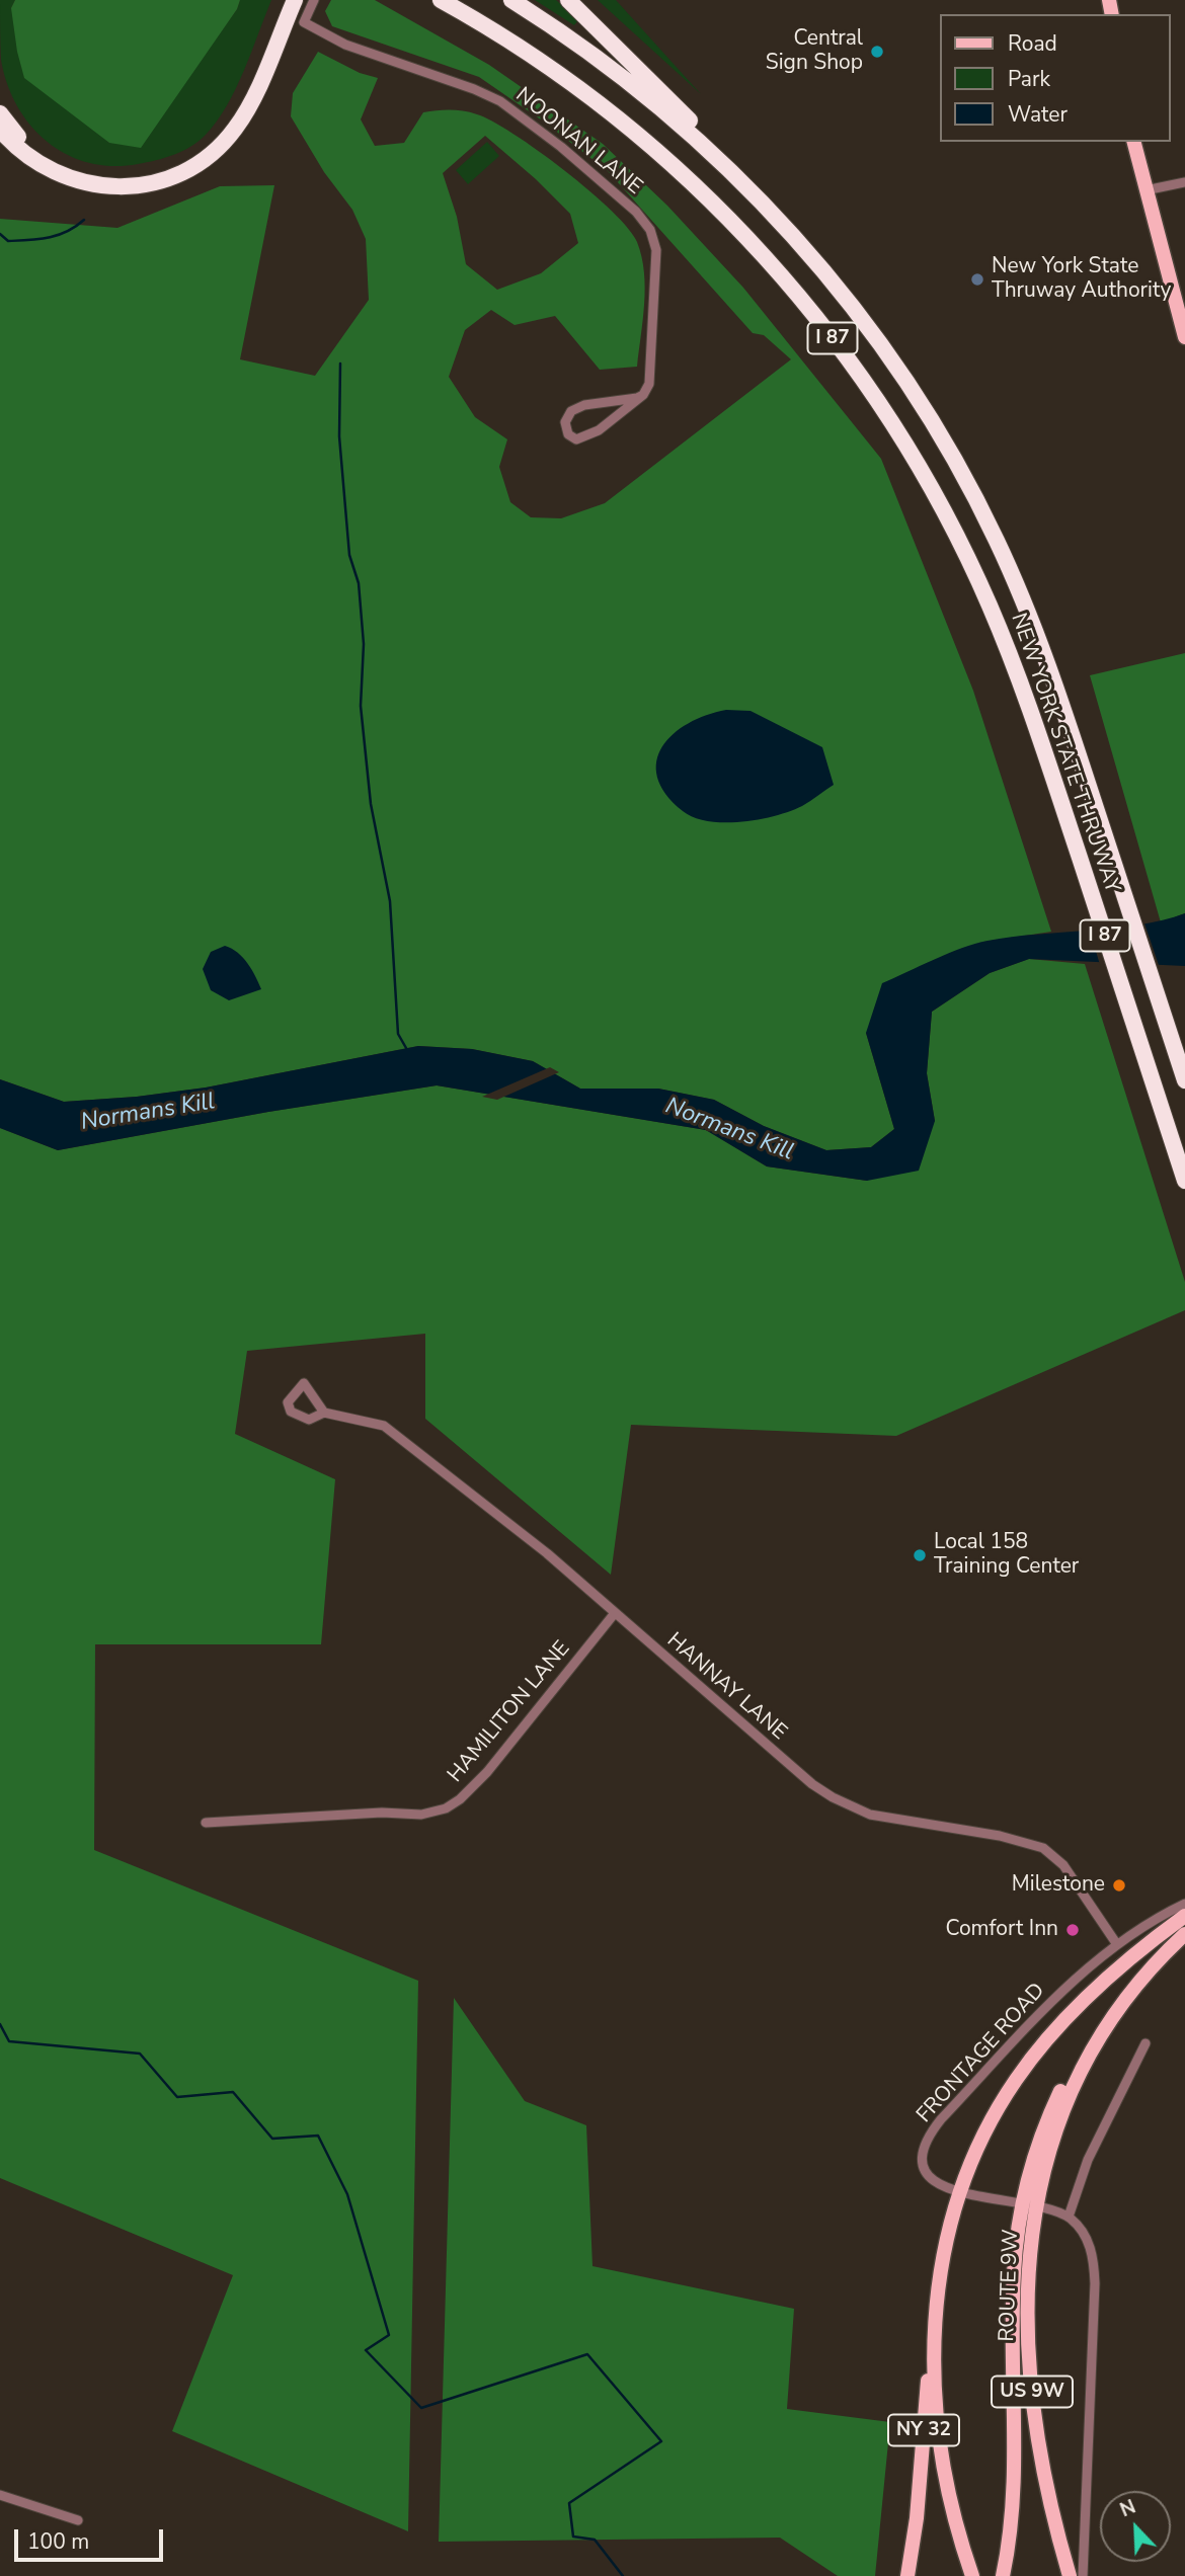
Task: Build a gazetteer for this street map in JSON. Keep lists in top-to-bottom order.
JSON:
{
  "streets": {
    "highway": ["I 87", "NEW YORK STATE THRUWAY"],
    "main road": ["ROUTE 9W", "US 9W", "NY 32"],
    "street": [
      "NOONAN LANE",
      "HANNAY LANE",
      "HAMILITON LANE",
      "FRONTAGE ROAD"
    ]
  },
  "crossings": [
    ["HANNAY LANE", "HAMILITON LANE"],
    ["HANNAY LANE", "FRONTAGE ROAD"],
    ["FRONTAGE ROAD", "ROUTE 9W"],
    ["FRONTAGE ROAD", "US 9W"],
    ["ROUTE 9W", "US 9W"]
  ],
  "water": ["Normans Kill"],
  "places": [
    "Central Sign Shop",
    "New York State Thruway Authority",
    "Local 158 Training Center",
    "Milestone",
    "Comfort Inn"
  ],
  "legend": ["Road", "Park", "Water"],
  "scale_bar": "100 m",
  "north": "top left"
}
